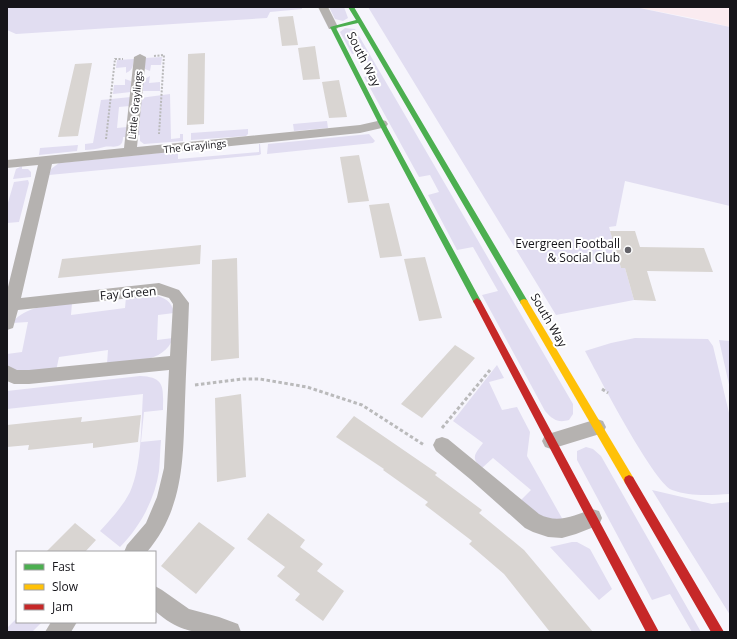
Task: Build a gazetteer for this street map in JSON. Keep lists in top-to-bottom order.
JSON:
{
  "streets": {
    "street": [
      "South Way",
      "Little Graylings",
      "The Graylings",
      "Fay Green"
    ]
  },
  "crossings": [
    ["South Way", "The Graylings"],
    ["Little Graylings", "The Graylings"]
  ],
  "places": ["Evergreen Football & Social Club"],
  "legend": ["Fast", "Slow", "Jam"]
}
